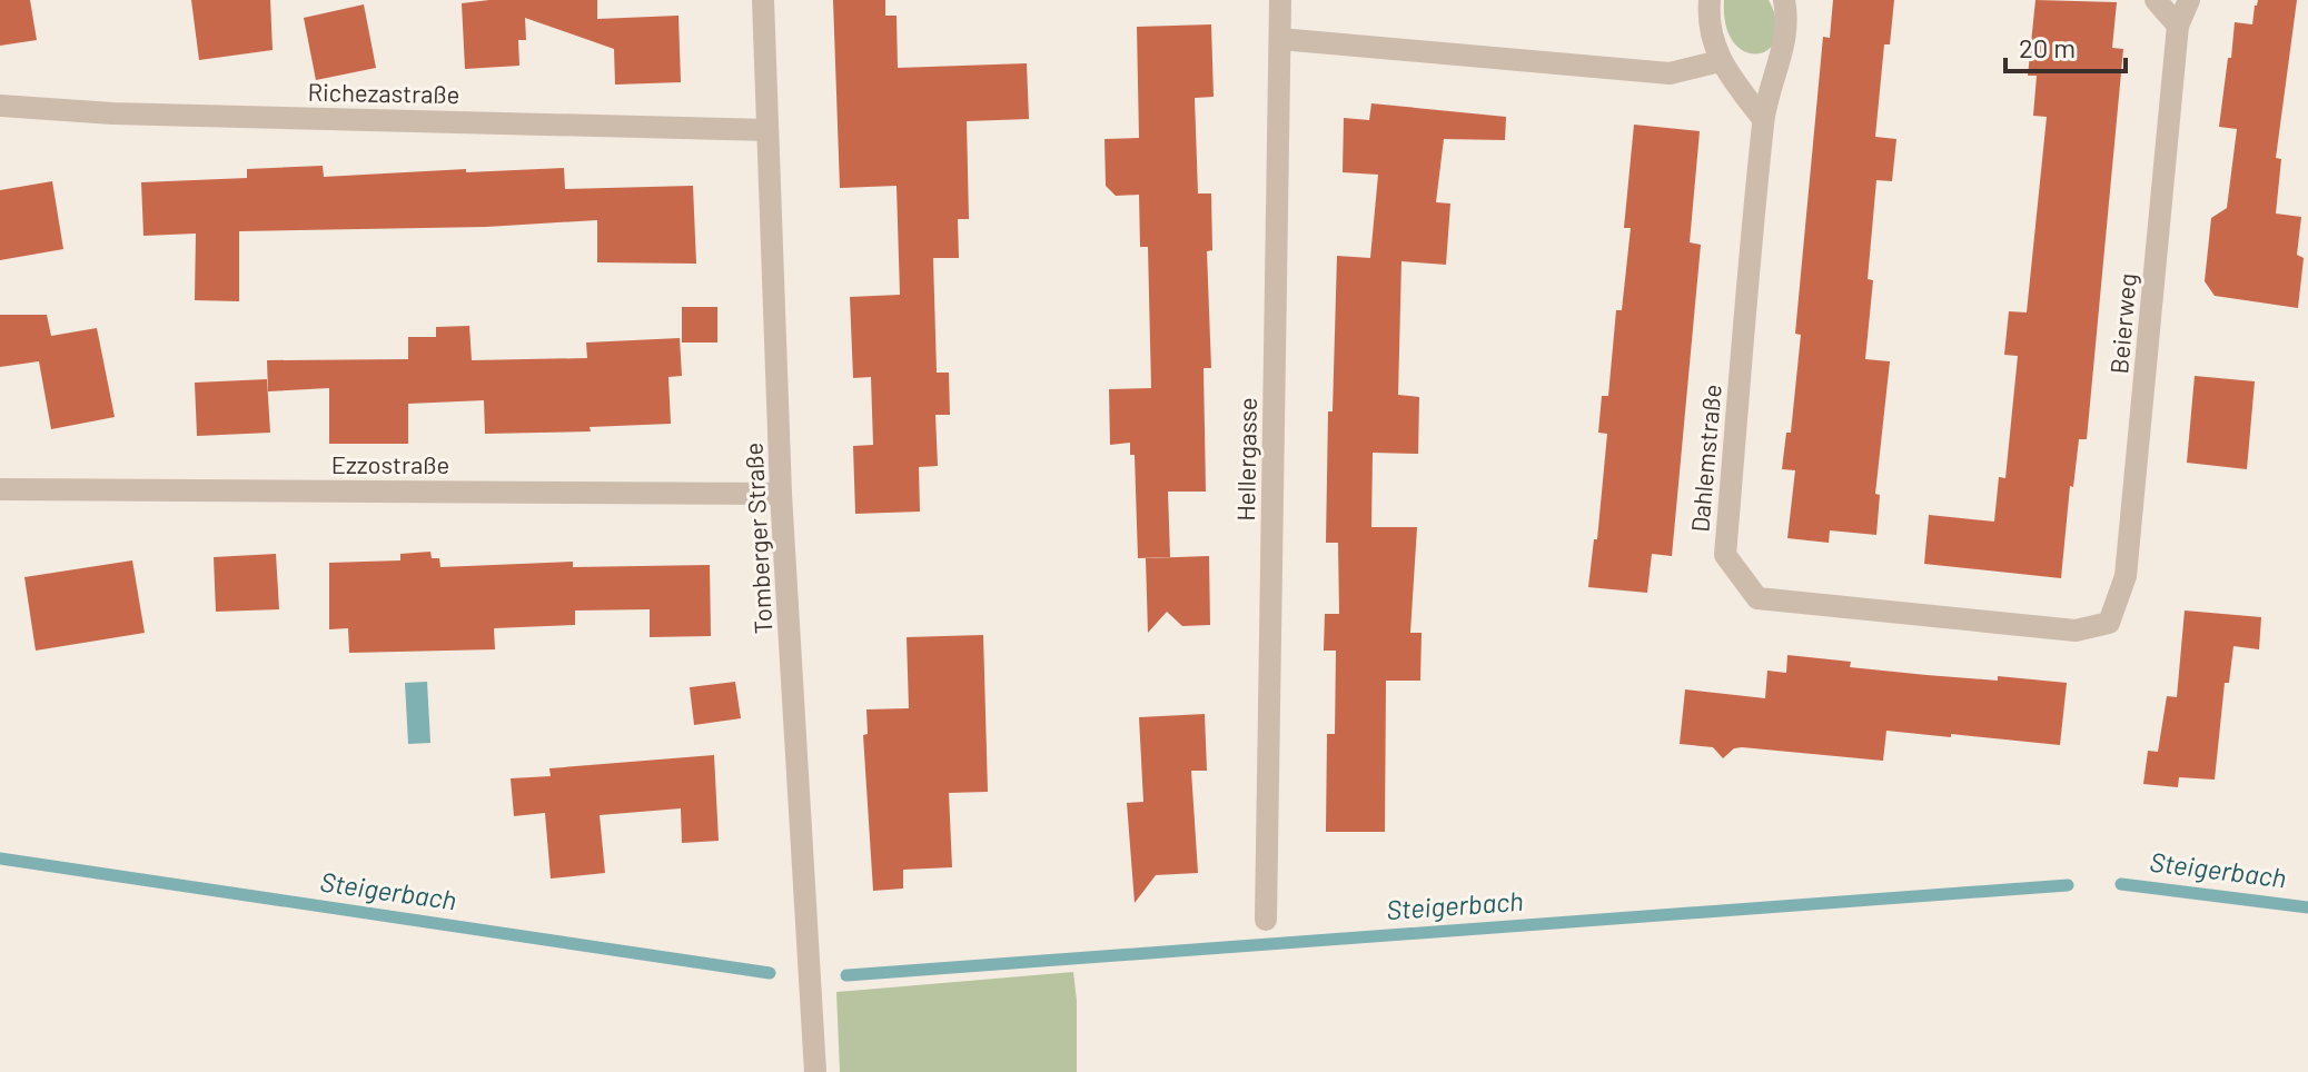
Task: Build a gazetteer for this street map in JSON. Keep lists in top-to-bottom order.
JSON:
{
  "streets": {
    "street": [
      "Richezastraße",
      "Beierweg",
      "Dahlemstraße",
      "Hellergasse",
      "Ezzostraße",
      "Tomberger Straße"
    ]
  },
  "crossings": [
    ["Richezastraße", "Tomberger Straße"],
    ["Beierweg", "Dahlemstraße"],
    ["Ezzostraße", "Tomberger Straße"]
  ],
  "water": ["Steigerbach"],
  "scale_bar": "20 m"
}
